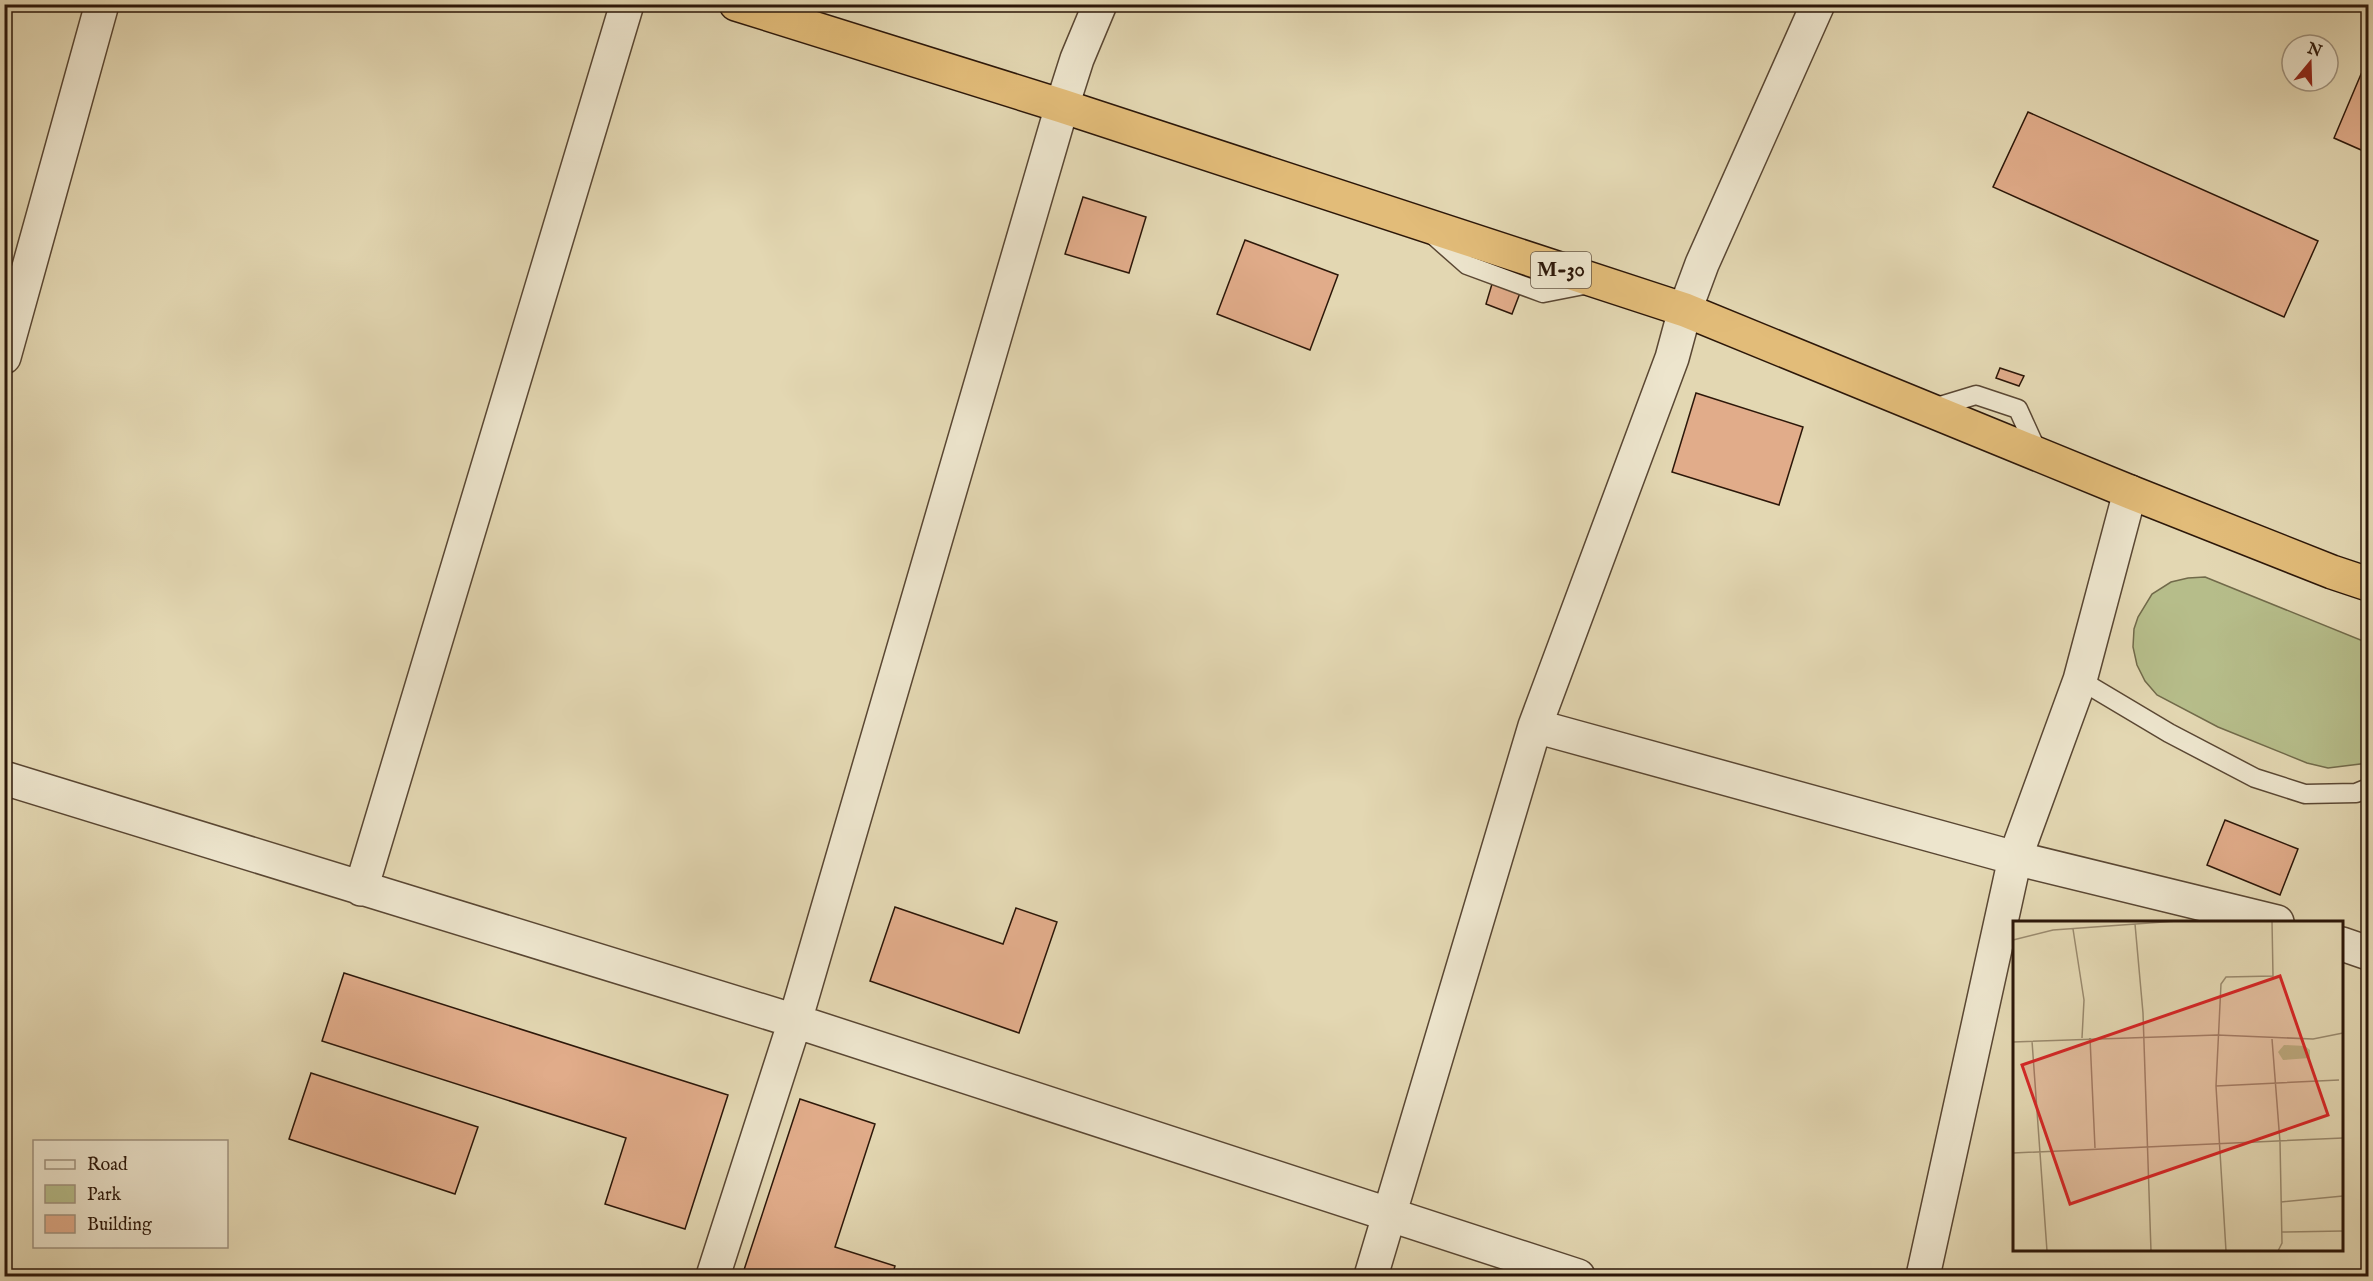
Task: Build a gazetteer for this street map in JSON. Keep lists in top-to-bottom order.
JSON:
{
  "streets": {
    "highway": ["М-30"]
  },
  "legend": ["Road", "Park", "Building"],
  "north": "top"
}
